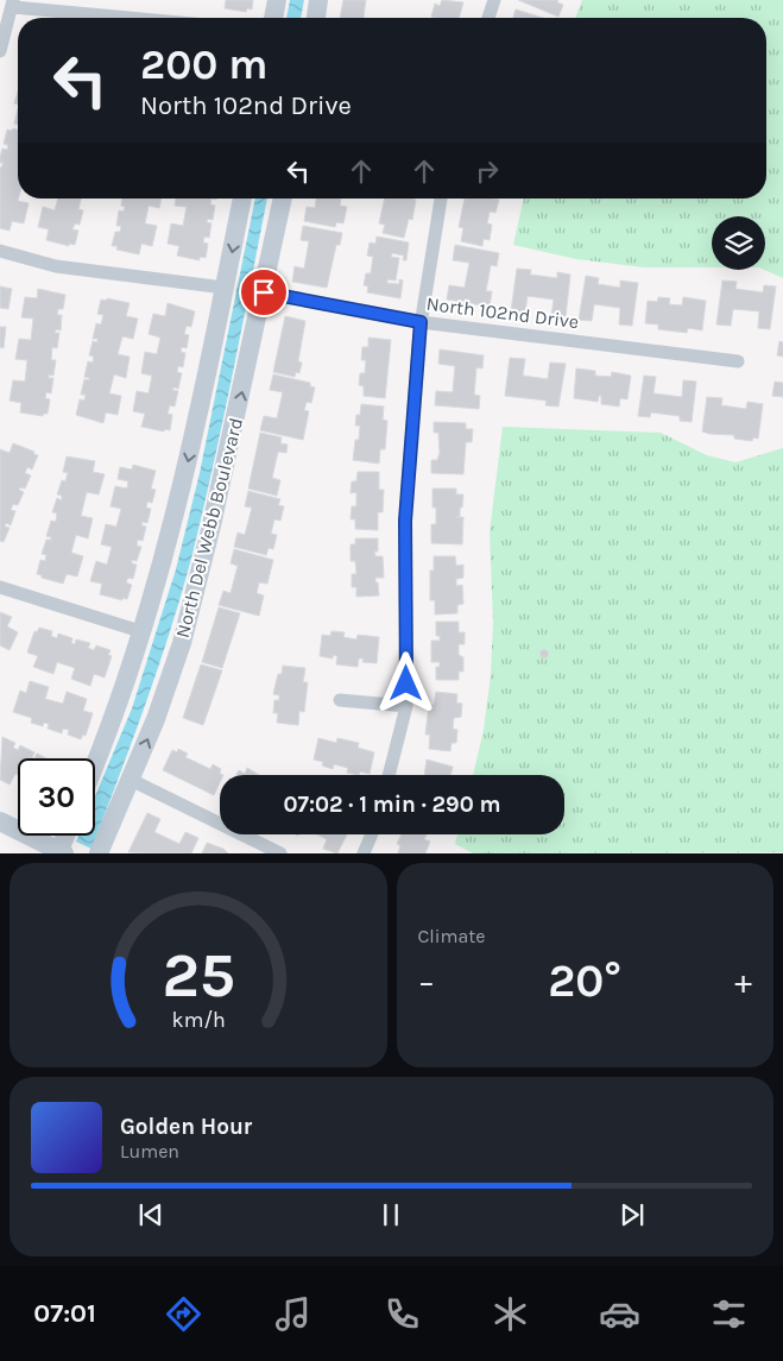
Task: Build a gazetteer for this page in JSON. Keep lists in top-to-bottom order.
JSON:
{
  "streets": {
    "street": ["North 102nd Drive", "North Del Webb Boulevard"]
  },
  "crossings": [
    ["North 102nd Drive", "North Del Webb Boulevard"]
  ],
  "page": {
    "turn": ["200 m", "North 102nd Drive"],
    "limit": "30",
    "trip": "07:02 · 1 min · 290 m",
    "tile": "Climate",
    "heat": ["−", "20°", "+"],
    "song": ["Golden Hour", "Lumen"],
    "tabs": "07:01",
    "gauge": ["25", "km/h"]
  }
}
